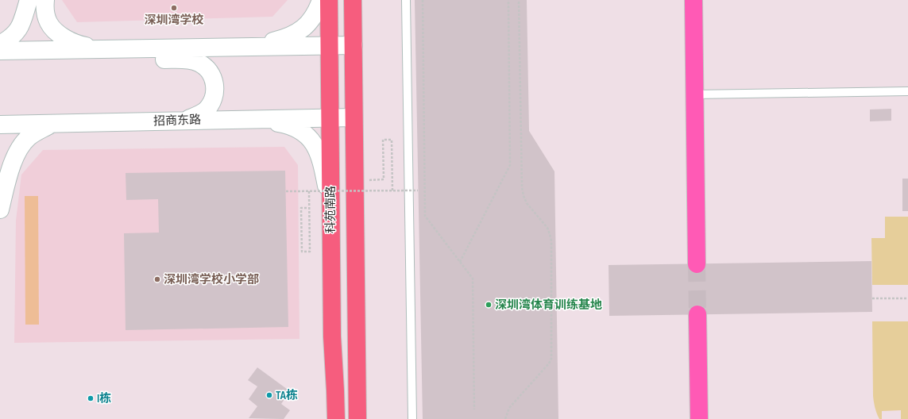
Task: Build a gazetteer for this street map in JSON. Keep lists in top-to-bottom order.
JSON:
{
  "streets": {
    "main road": ["科苑南路"],
    "street": ["招商东路"]
  },
  "crossings": [
    ["招商东路", "科苑南路"]
  ],
  "places": [
    "深圳湾学校",
    "深圳湾学校小学部",
    "深圳湾体育训练基地",
    "TA栋",
    "I栋"
  ]
}
